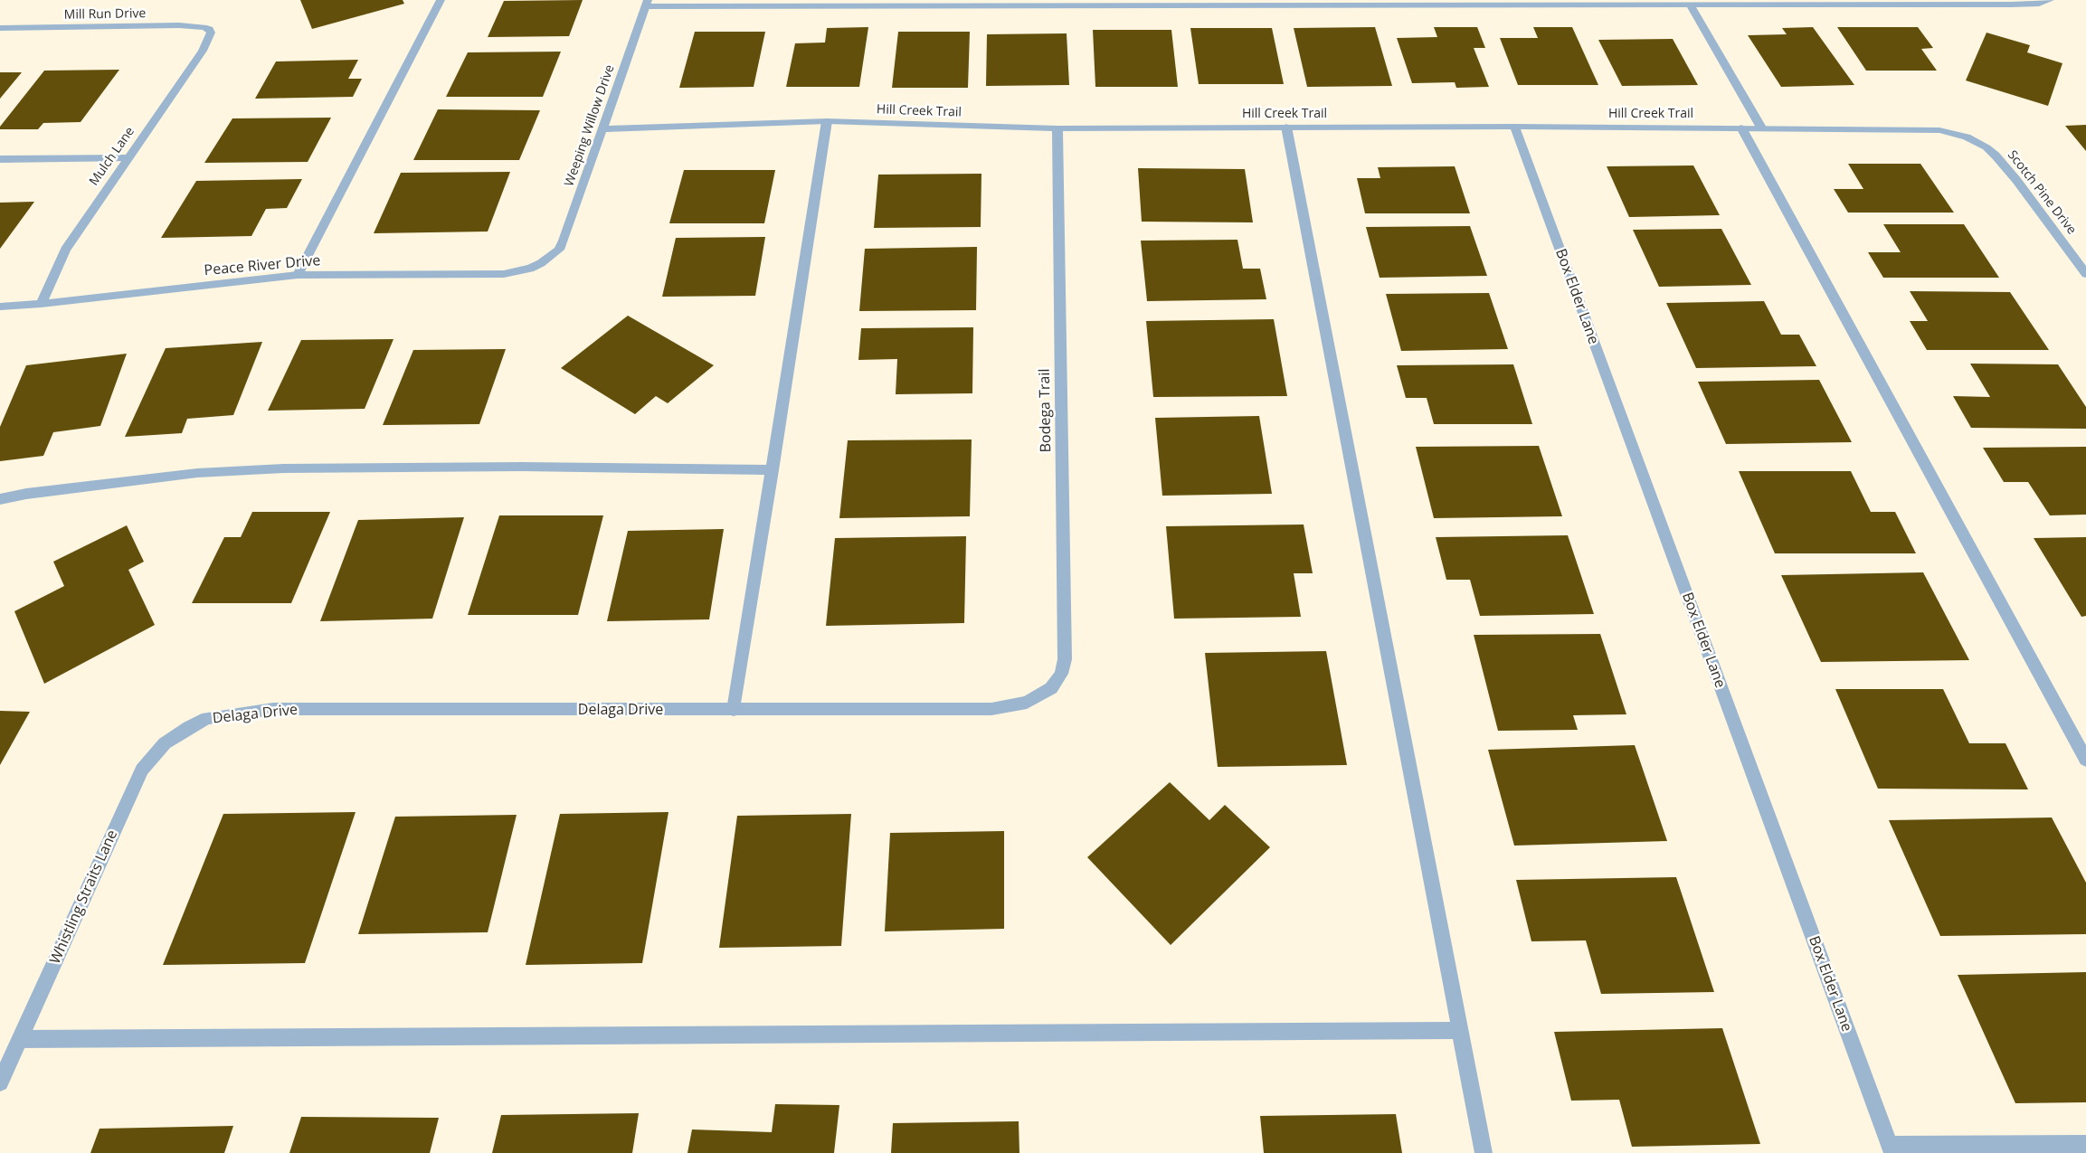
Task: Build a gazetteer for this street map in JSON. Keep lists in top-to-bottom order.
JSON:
{
  "streets": {
    "street": [
      "Mill Run Drive",
      "Hill Creek Trail",
      "Weeping Willow Drive",
      "Mulch Lane",
      "Scotch Pine Drive",
      "Peace River Drive",
      "Box Elder Lane",
      "Bodega Trail",
      "Delaga Drive",
      "Whistling Straits Lane"
    ]
  },
  "crossings": [
    ["Mill Run Drive", "Mulch Lane"],
    ["Hill Creek Trail", "Weeping Willow Drive"],
    ["Hill Creek Trail", "Scotch Pine Drive"],
    ["Hill Creek Trail", "Box Elder Lane"],
    ["Hill Creek Trail", "Bodega Trail"],
    ["Weeping Willow Drive", "Peace River Drive"],
    ["Mulch Lane", "Peace River Drive"],
    ["Bodega Trail", "Delaga Drive"],
    ["Delaga Drive", "Whistling Straits Lane"]
  ]
}
